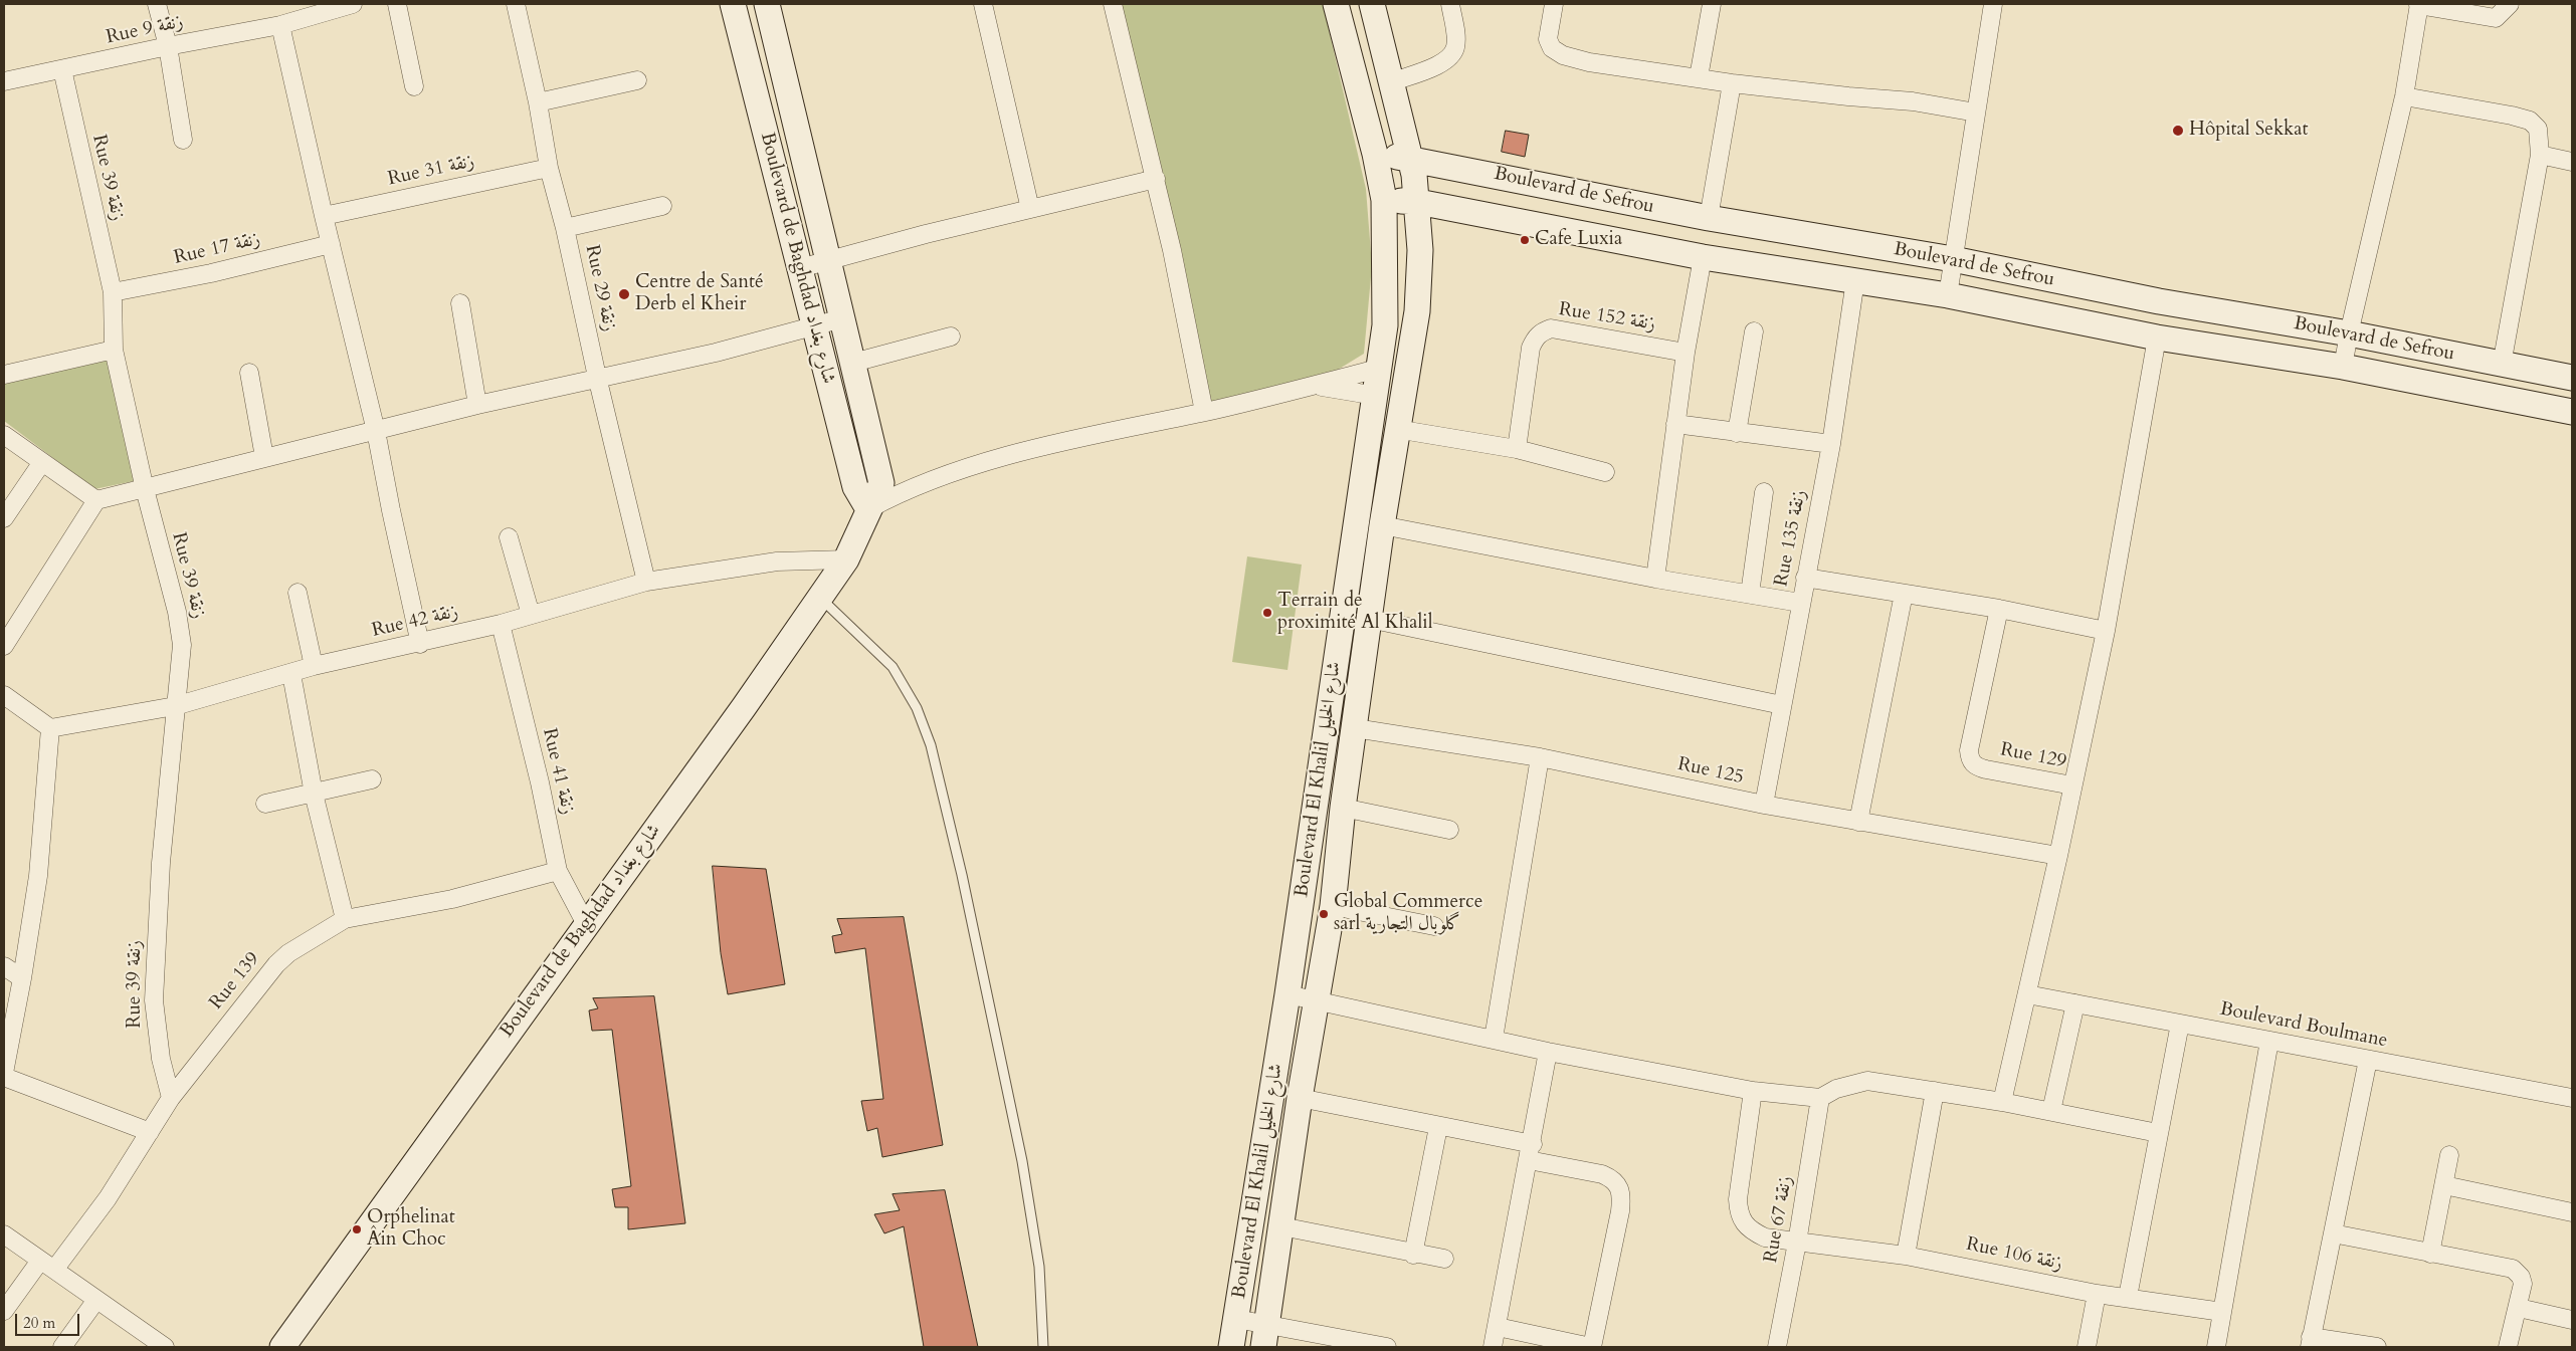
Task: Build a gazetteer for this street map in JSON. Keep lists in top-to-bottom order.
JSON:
{
  "streets": {
    "street": [
      "Rue 9 زنقة",
      "Rue 31 زنقة",
      "Rue 39 زنقة",
      "Boulevard de Sefrou",
      "Rue 17 زنقة",
      "Boulevard de Baghdad شارع بغداد",
      "Rue 29 زنقة",
      "Rue 152 زنقة",
      "Rue 135 زنقة",
      "Rue 42 زنقة",
      "Rue 129",
      "Rue 41 زنقة",
      "Rue 125",
      "Boulevard El Khalil شارع الخليل",
      "Rue 139",
      "Boulevard Boulmane",
      "Rue 67 زنقة",
      "Rue 106 زنقة"
    ]
  },
  "crossings": [
    ["Rue 9 زنقة", "Rue 39 زنقة"],
    ["Rue 31 زنقة", "Rue 29 زنقة"],
    ["Rue 39 زنقة", "Rue 17 زنقة"],
    ["Rue 39 زنقة", "Rue 42 زنقة"],
    ["Rue 39 زنقة", "Rue 139"],
    ["Boulevard de Sefrou", "Rue 135 زنقة"],
    ["Boulevard de Sefrou", "Boulevard El Khalil شارع الخليل"],
    ["Boulevard de Baghdad شارع بغداد", "Rue 42 زنقة"],
    ["Boulevard de Baghdad شارع بغداد", "Rue 41 زنقة"],
    ["Rue 29 زنقة", "Rue 42 زنقة"],
    ["Rue 135 زنقة", "Rue 125"],
    ["Rue 42 زنقة", "Rue 41 زنقة"],
    ["Rue 41 زنقة", "Rue 139"],
    ["Rue 125", "Boulevard El Khalil شارع الخليل"],
    ["Rue 67 زنقة", "Rue 106 زنقة"]
  ],
  "places": [
    "Hôpital Sekkat",
    "Cafe Luxia",
    "Centre de Santé Derb el Kheir",
    "Terrain de proximité Al Khalil",
    "Global Commerce sarl گلوبال التجارية",
    "Orphelinat Âin Choc"
  ],
  "scale_bar": "20 m"
}
